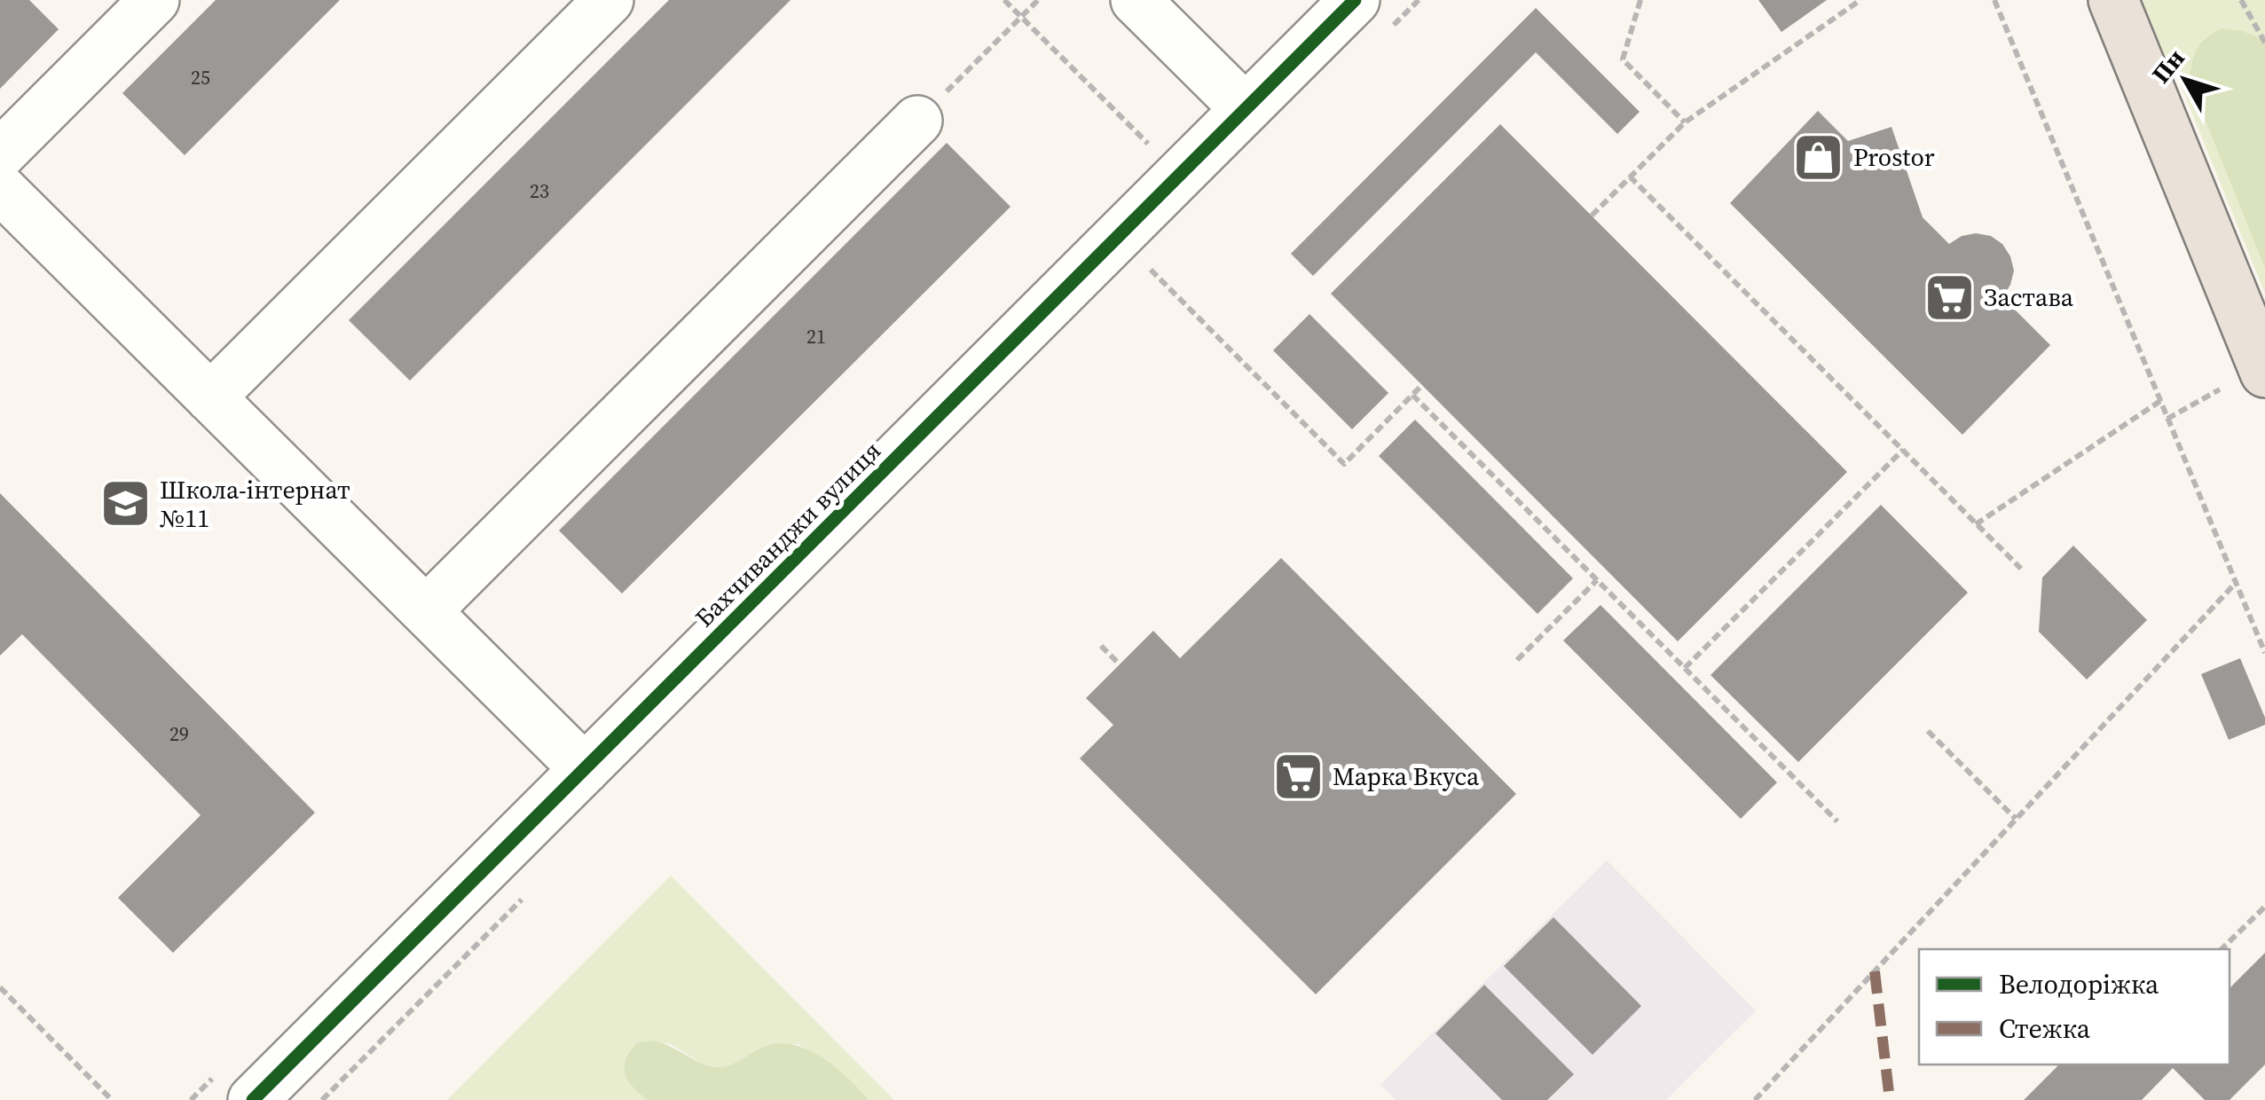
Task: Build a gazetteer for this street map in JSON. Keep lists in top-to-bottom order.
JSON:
{
  "streets": {
    "street": ["Бахчиванджи вулиця"]
  },
  "places": {
    "shop": ["Prostor"],
    "supermarket": ["Застава", "Марка Вкуса"],
    "school or university": ["Школа-інтернат №11"]
  },
  "house_numbers": [
    "25",
    "23",
    "21",
    "29"
  ],
  "legend": ["Велодоріжка", "Стежка"],
  "north": "top left"
}
